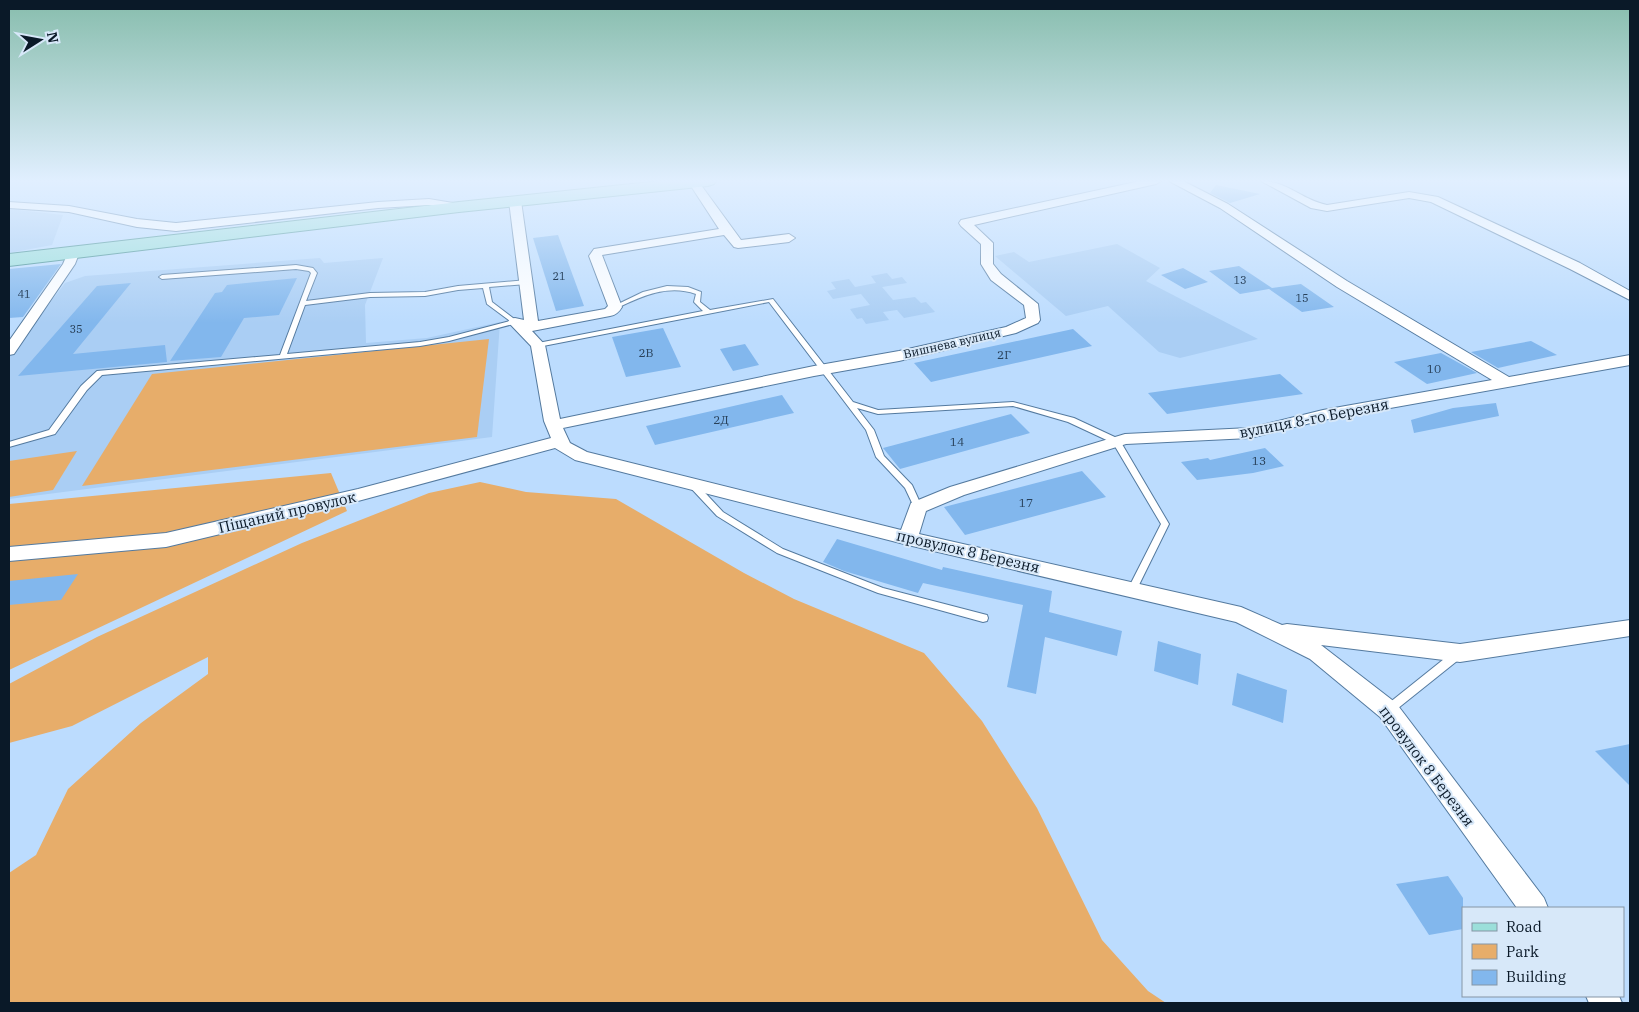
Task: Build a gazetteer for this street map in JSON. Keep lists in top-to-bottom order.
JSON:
{
  "streets": {
    "street": [
      "Вишнева вулиця",
      "вулиця 8-го Березня",
      "Піщаний провулок",
      "провулок 8 Березня"
    ]
  },
  "crossings": [
    ["Вишнева вулиця", "Піщаний провулок"],
    ["Вишнева вулиця", "провулок 8 Березня"],
    ["Піщаний провулок", "провулок 8 Березня"]
  ],
  "house_numbers": [
    "21",
    "13",
    "41",
    "15",
    "35",
    "2В",
    "2Г",
    "10",
    "2Д",
    "14",
    "13",
    "17"
  ],
  "legend": ["Road", "Park", "Building"],
  "north": "right"
}
